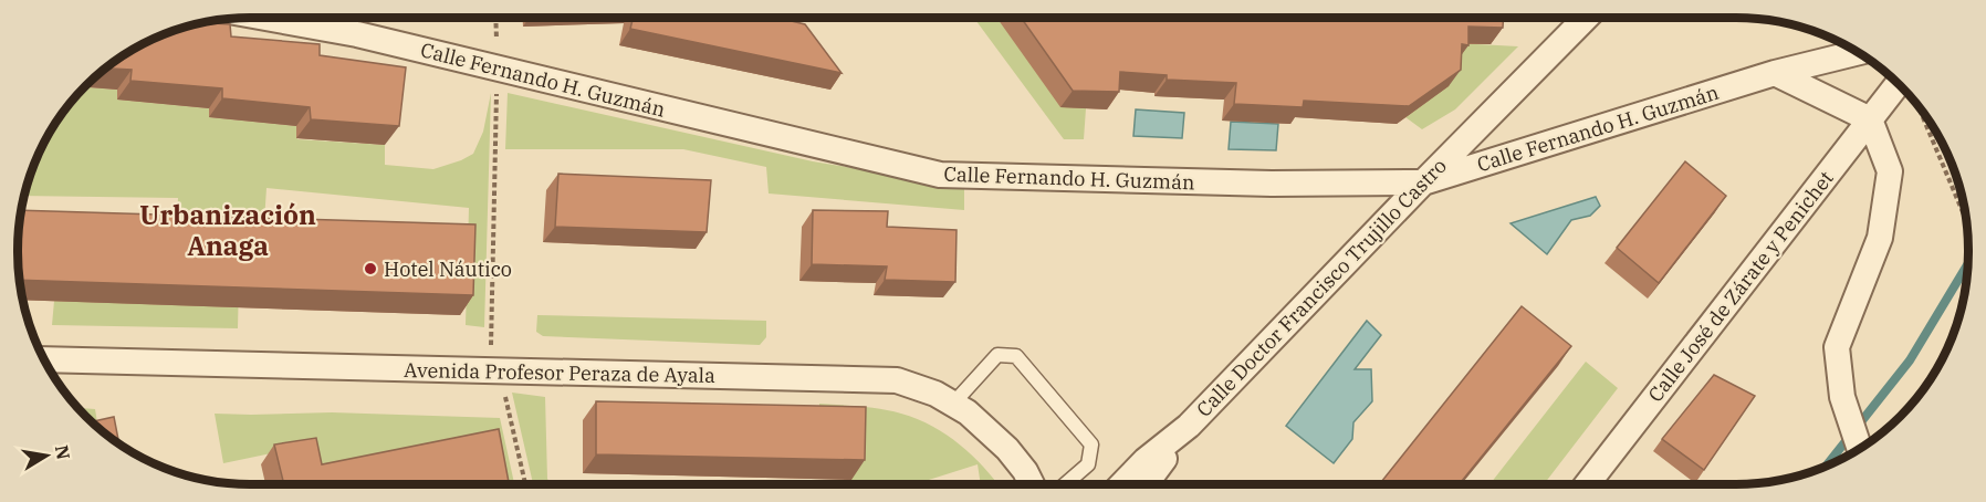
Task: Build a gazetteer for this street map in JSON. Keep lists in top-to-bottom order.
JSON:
{
  "streets": {
    "street": [
      "Calle Fernando H. Guzmán",
      "Calle José de Zárate y Penichet",
      "Calle Doctor Francisco Trujillo Castro",
      "Avenida Profesor Peraza de Ayala"
    ]
  },
  "crossings": [
    ["Calle Fernando H. Guzmán", "Calle Doctor Francisco Trujillo Castro"]
  ],
  "districts": ["Urbanización Anaga"],
  "places": ["Hotel Náutico"],
  "north": "right"
}
